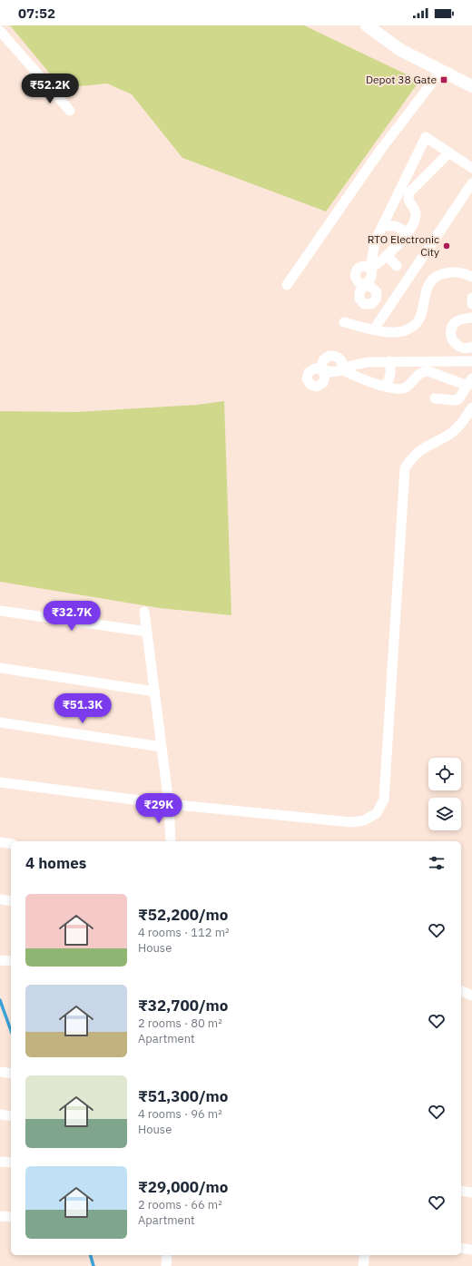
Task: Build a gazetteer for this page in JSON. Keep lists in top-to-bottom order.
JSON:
{
  "places": {
    "transit": ["Depot 38 Gate"],
    "other": ["RTO Electronic City"]
  },
  "page": {
    "status": "07:52",
    "price": [
      "₹52.2K",
      "₹32.7K",
      "₹51.3K",
      "₹29K"
    ],
    "heading": "4 homes",
    "list": [
      {
        "name": "₹52,200/mo",
        "note": "4 rooms · 112 m² · House"
      },
      {
        "name": "₹32,700/mo",
        "note": "2 rooms · 80 m² · Apartment"
      },
      {
        "name": "₹51,300/mo",
        "note": "4 rooms · 96 m² · House"
      },
      {
        "name": "₹29,000/mo",
        "note": "2 rooms · 66 m² · Apartment"
      }
    ]
  }
}
